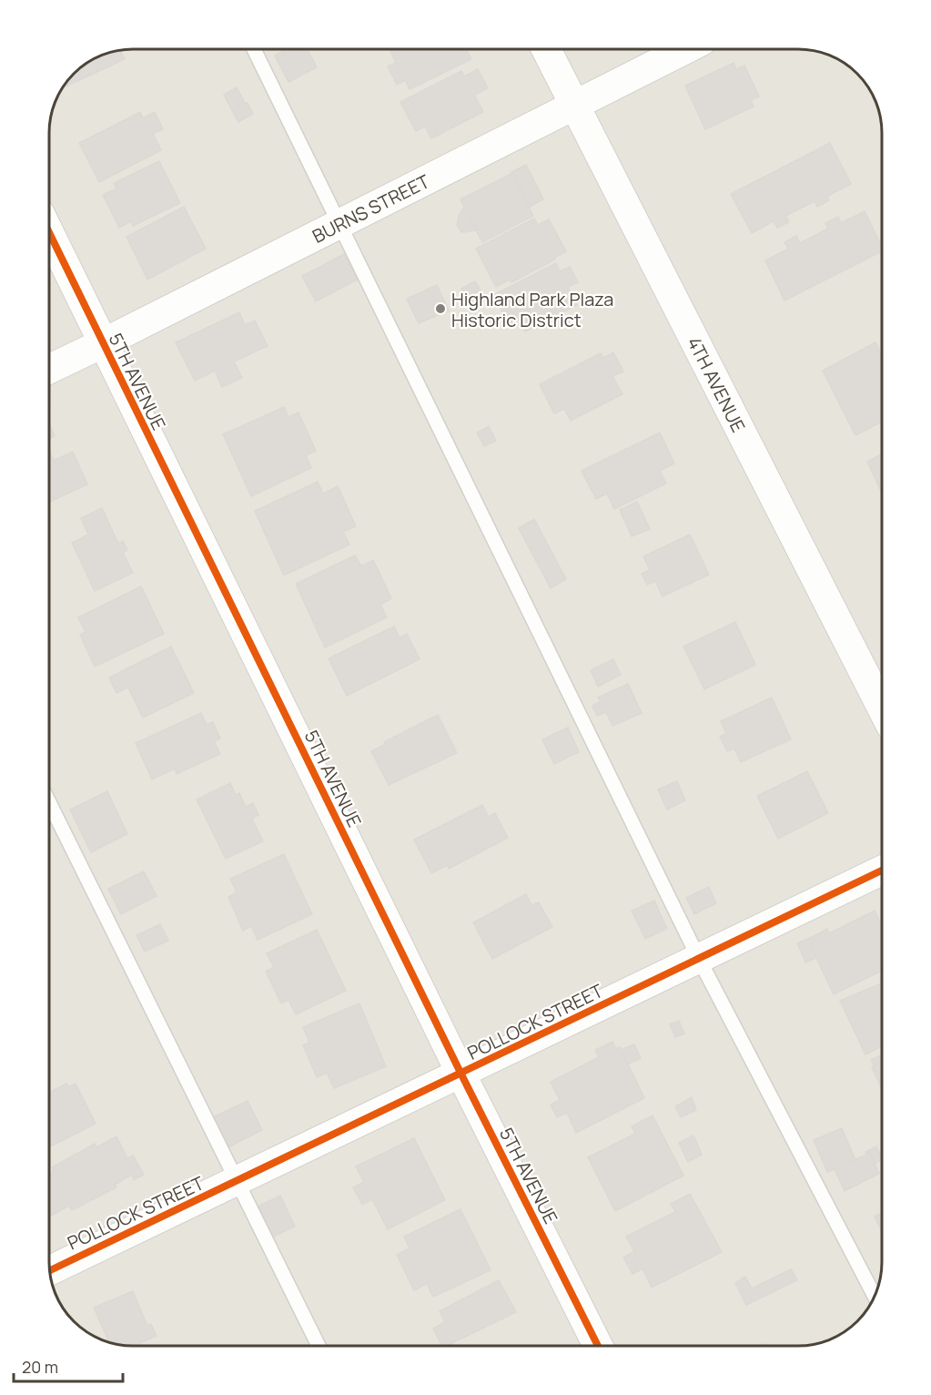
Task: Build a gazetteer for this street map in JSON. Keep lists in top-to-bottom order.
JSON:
{
  "streets": {
    "street": [
      "BURNS STREET",
      "5TH AVENUE",
      "4TH AVENUE",
      "POLLOCK STREET"
    ]
  },
  "crossings": [
    ["BURNS STREET", "5TH AVENUE"],
    ["BURNS STREET", "4TH AVENUE"],
    ["5TH AVENUE", "POLLOCK STREET"]
  ],
  "places": ["Highland Park Plaza Historic District"],
  "scale_bar": "20 m"
}
